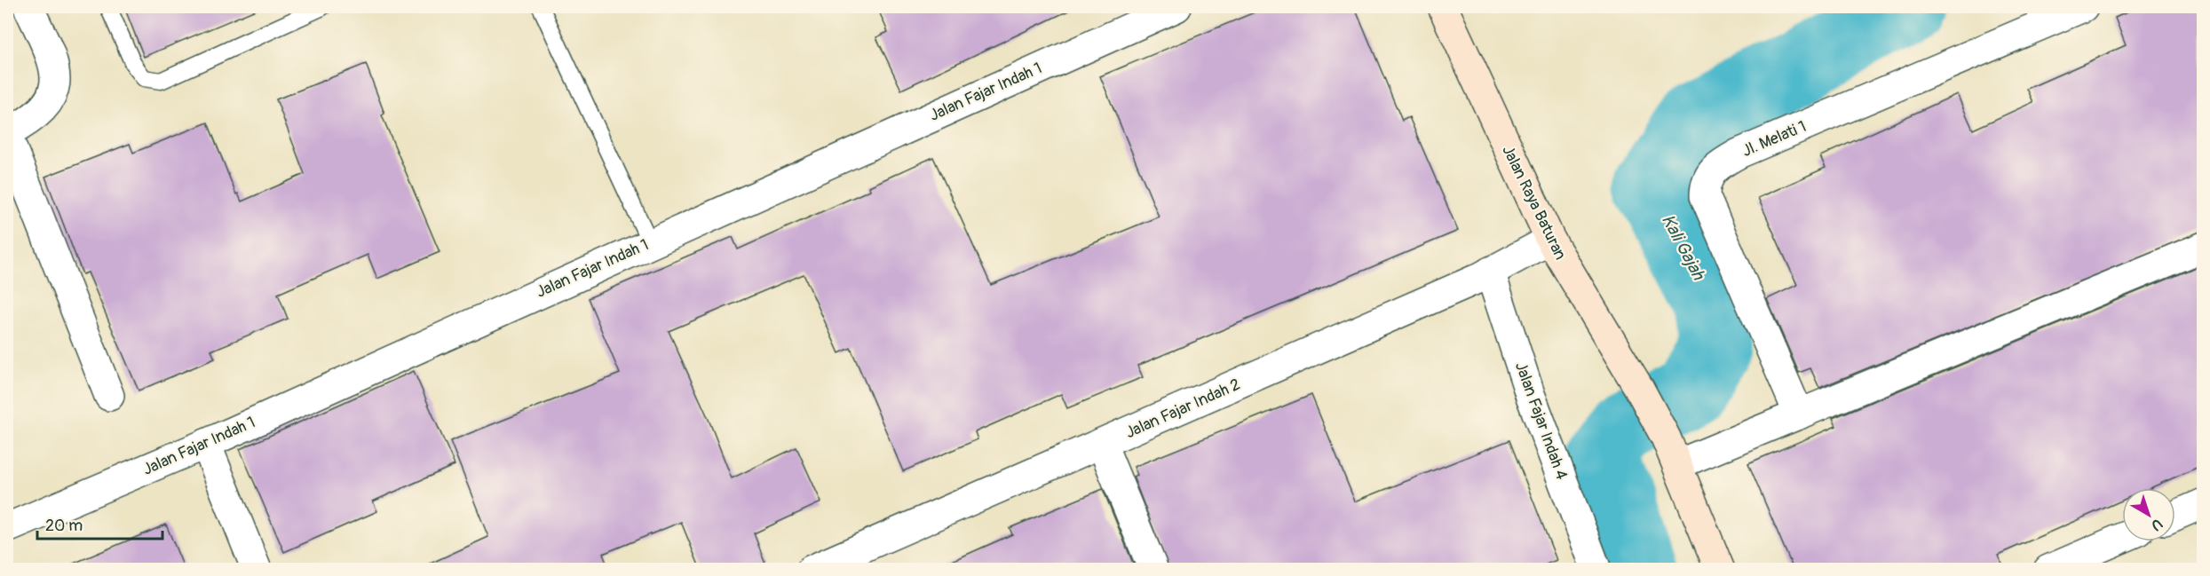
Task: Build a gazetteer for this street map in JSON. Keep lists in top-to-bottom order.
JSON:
{
  "streets": {
    "main road": ["Jalan Raya Baturan"],
    "street": [
      "Jalan Fajar Indah 1",
      "Jl. Melati 1",
      "Jalan Fajar Indah 2",
      "Jalan Fajar Indah 4"
    ]
  },
  "crossings": [
    ["Jalan Raya Baturan", "Jalan Fajar Indah 2"],
    ["Jalan Fajar Indah 2", "Jalan Fajar Indah 4"]
  ],
  "water": ["Kali Gajah"],
  "scale_bar": "20 m",
  "north": "bottom right"
}
